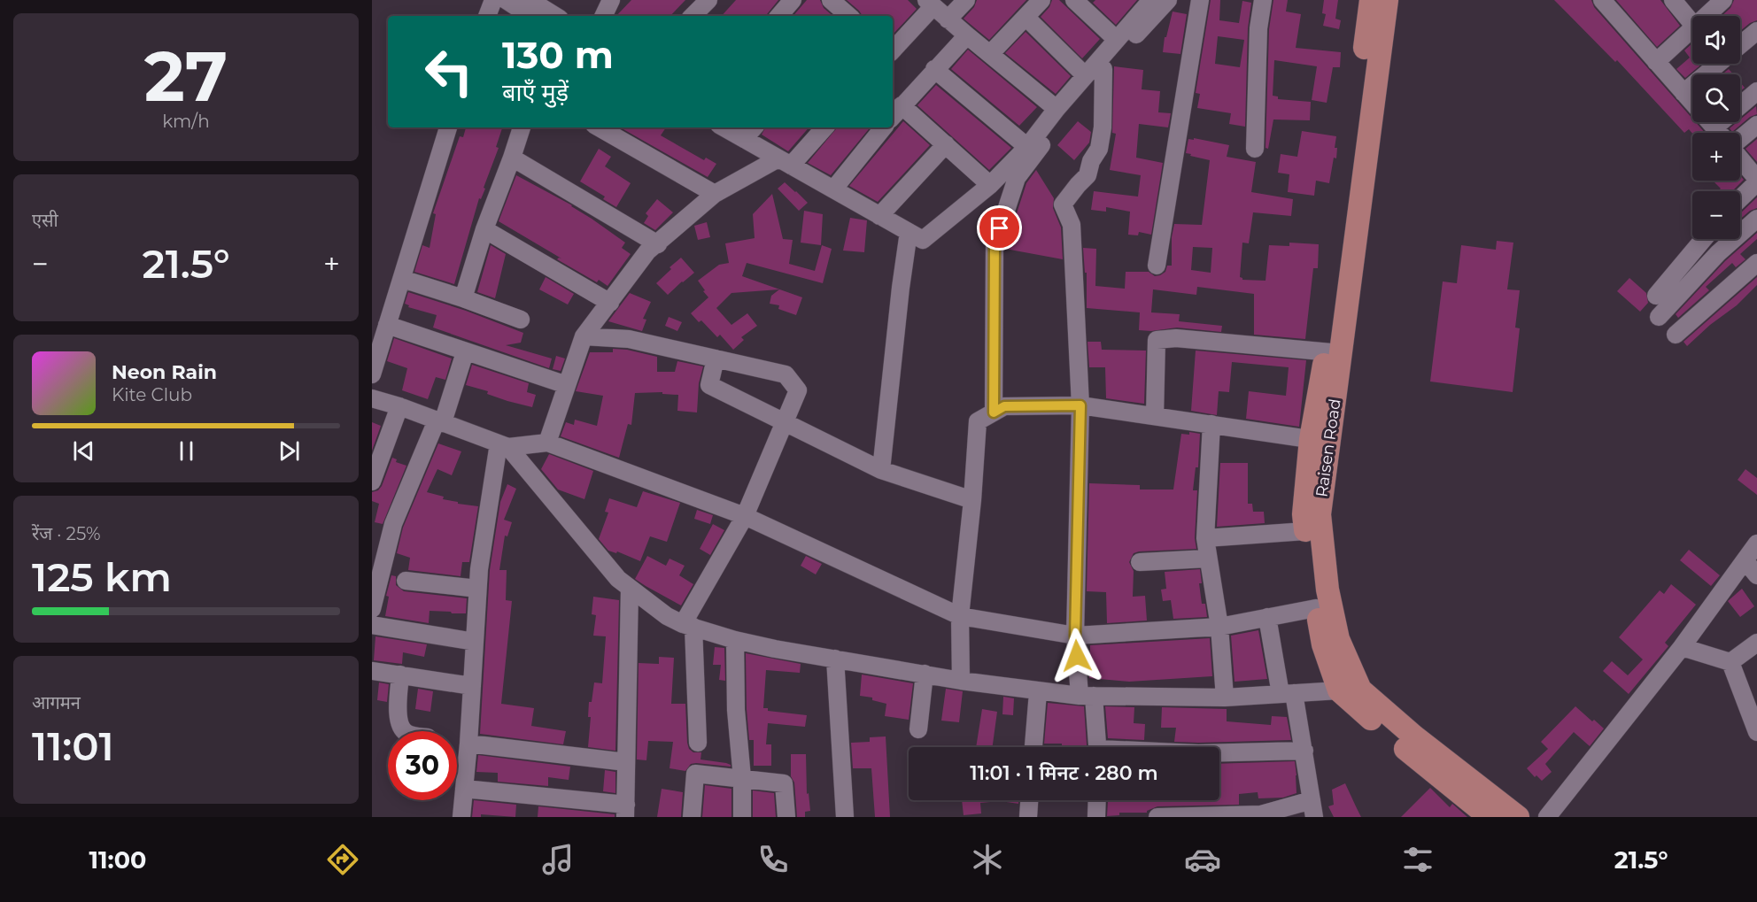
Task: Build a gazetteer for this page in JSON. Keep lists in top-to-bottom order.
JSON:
{
  "streets": {
    "main road": ["Raisen Road"]
  },
  "page": {
    "tile": [
      ["27", "km/h"],
      "एसी",
      ["रेंज · 25%", "125 km"],
      ["आगमन", "11:01"]
    ],
    "map_buttons": ["+", "−"],
    "turn": ["130 m", "बाएँ मुड़ें"],
    "heat": ["−", "21.5°", "+"],
    "song": ["Neon Rain", "Kite Club"],
    "limit": "30",
    "trip": "11:01 · 1 मिनट · 280 m",
    "tabs": ["11:00", "21.5°"]
  }
}
